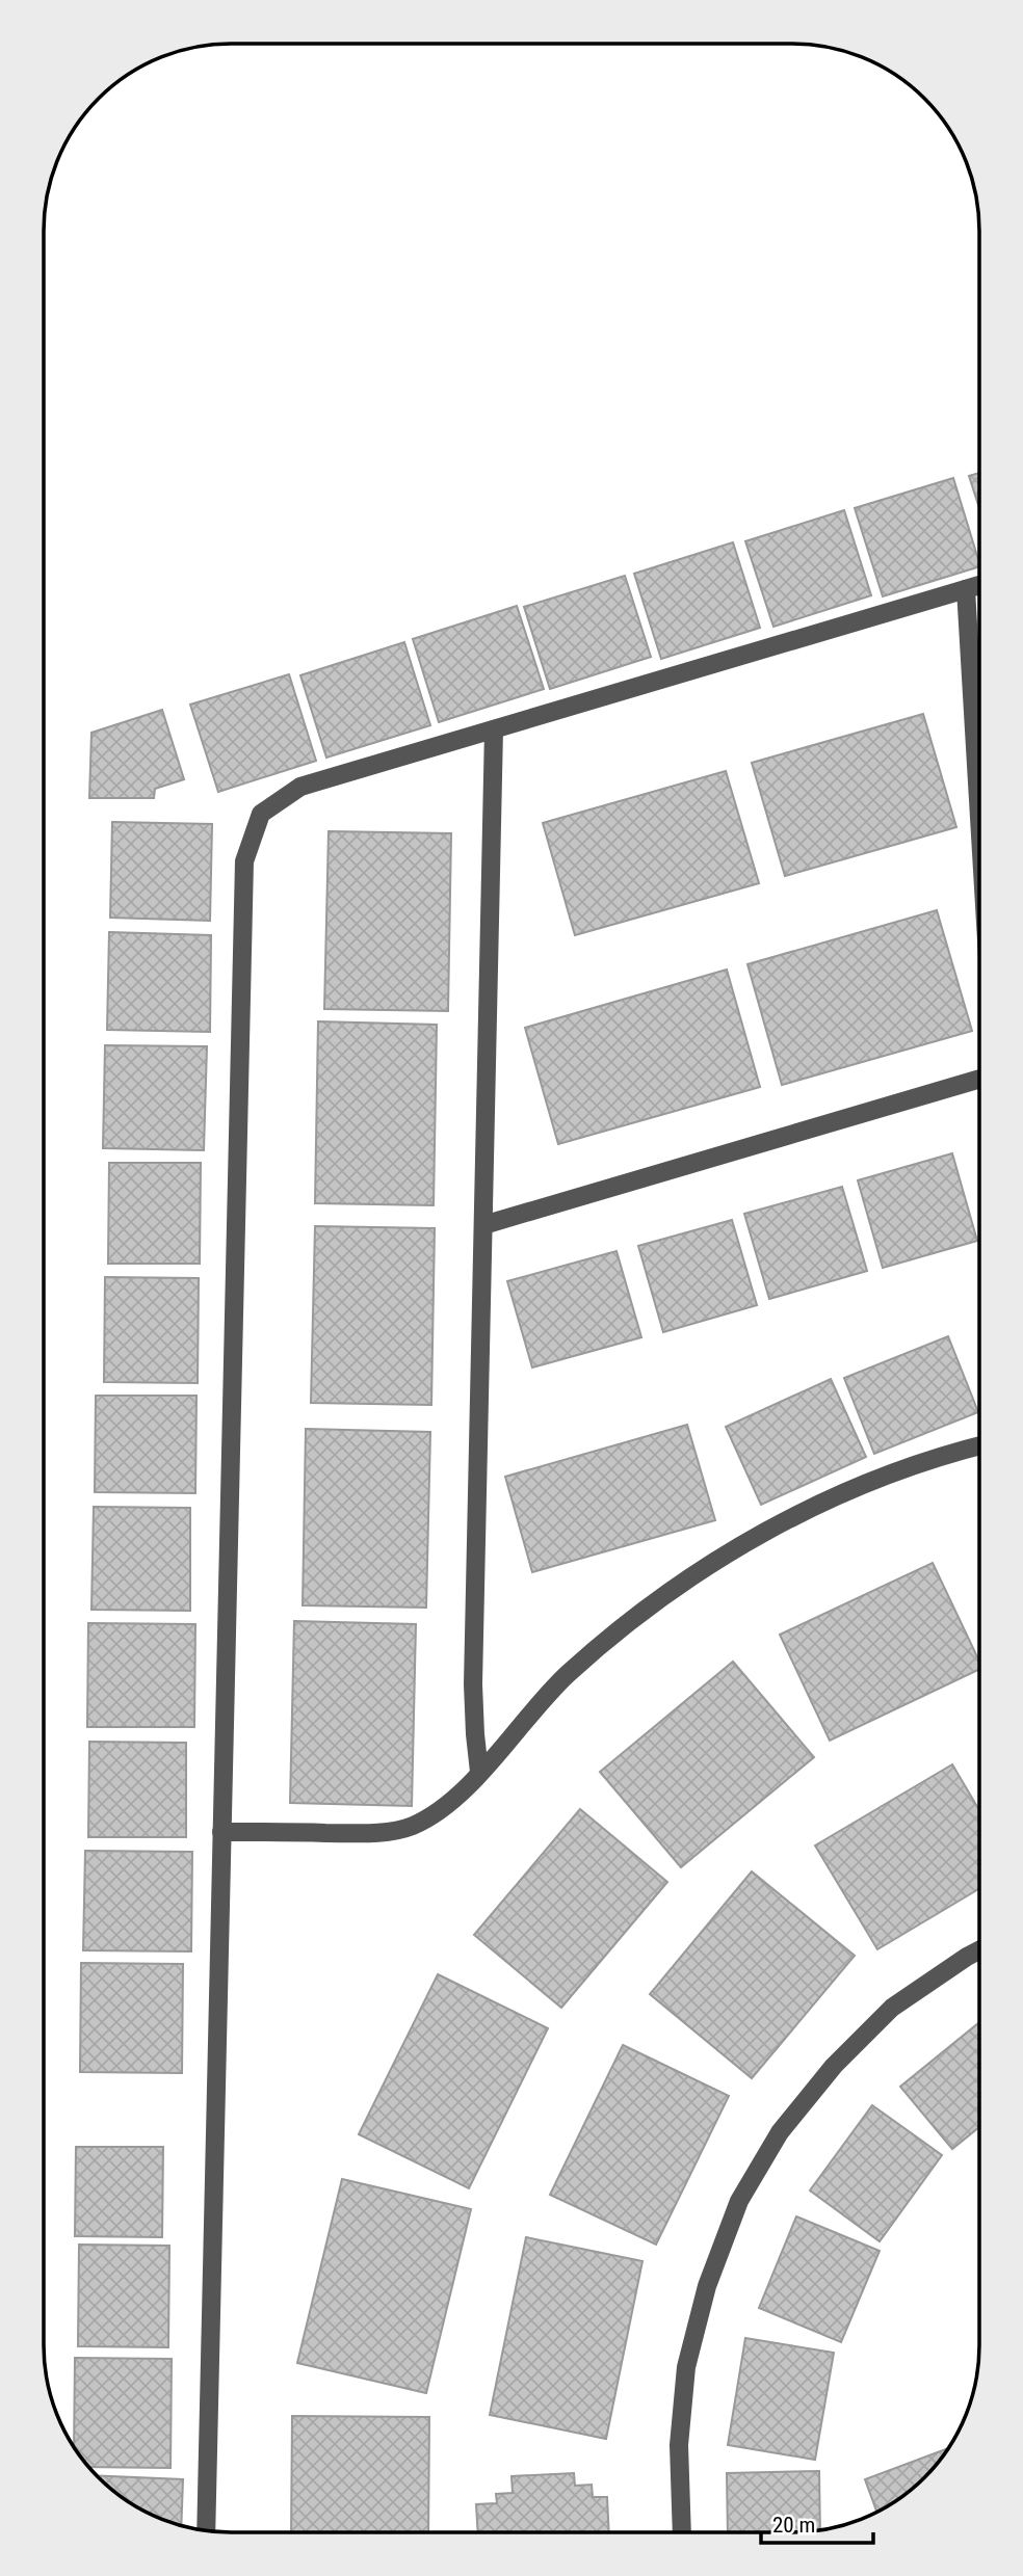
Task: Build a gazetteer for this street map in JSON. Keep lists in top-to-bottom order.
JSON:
{
  "scale_bar": "20 m"
}
